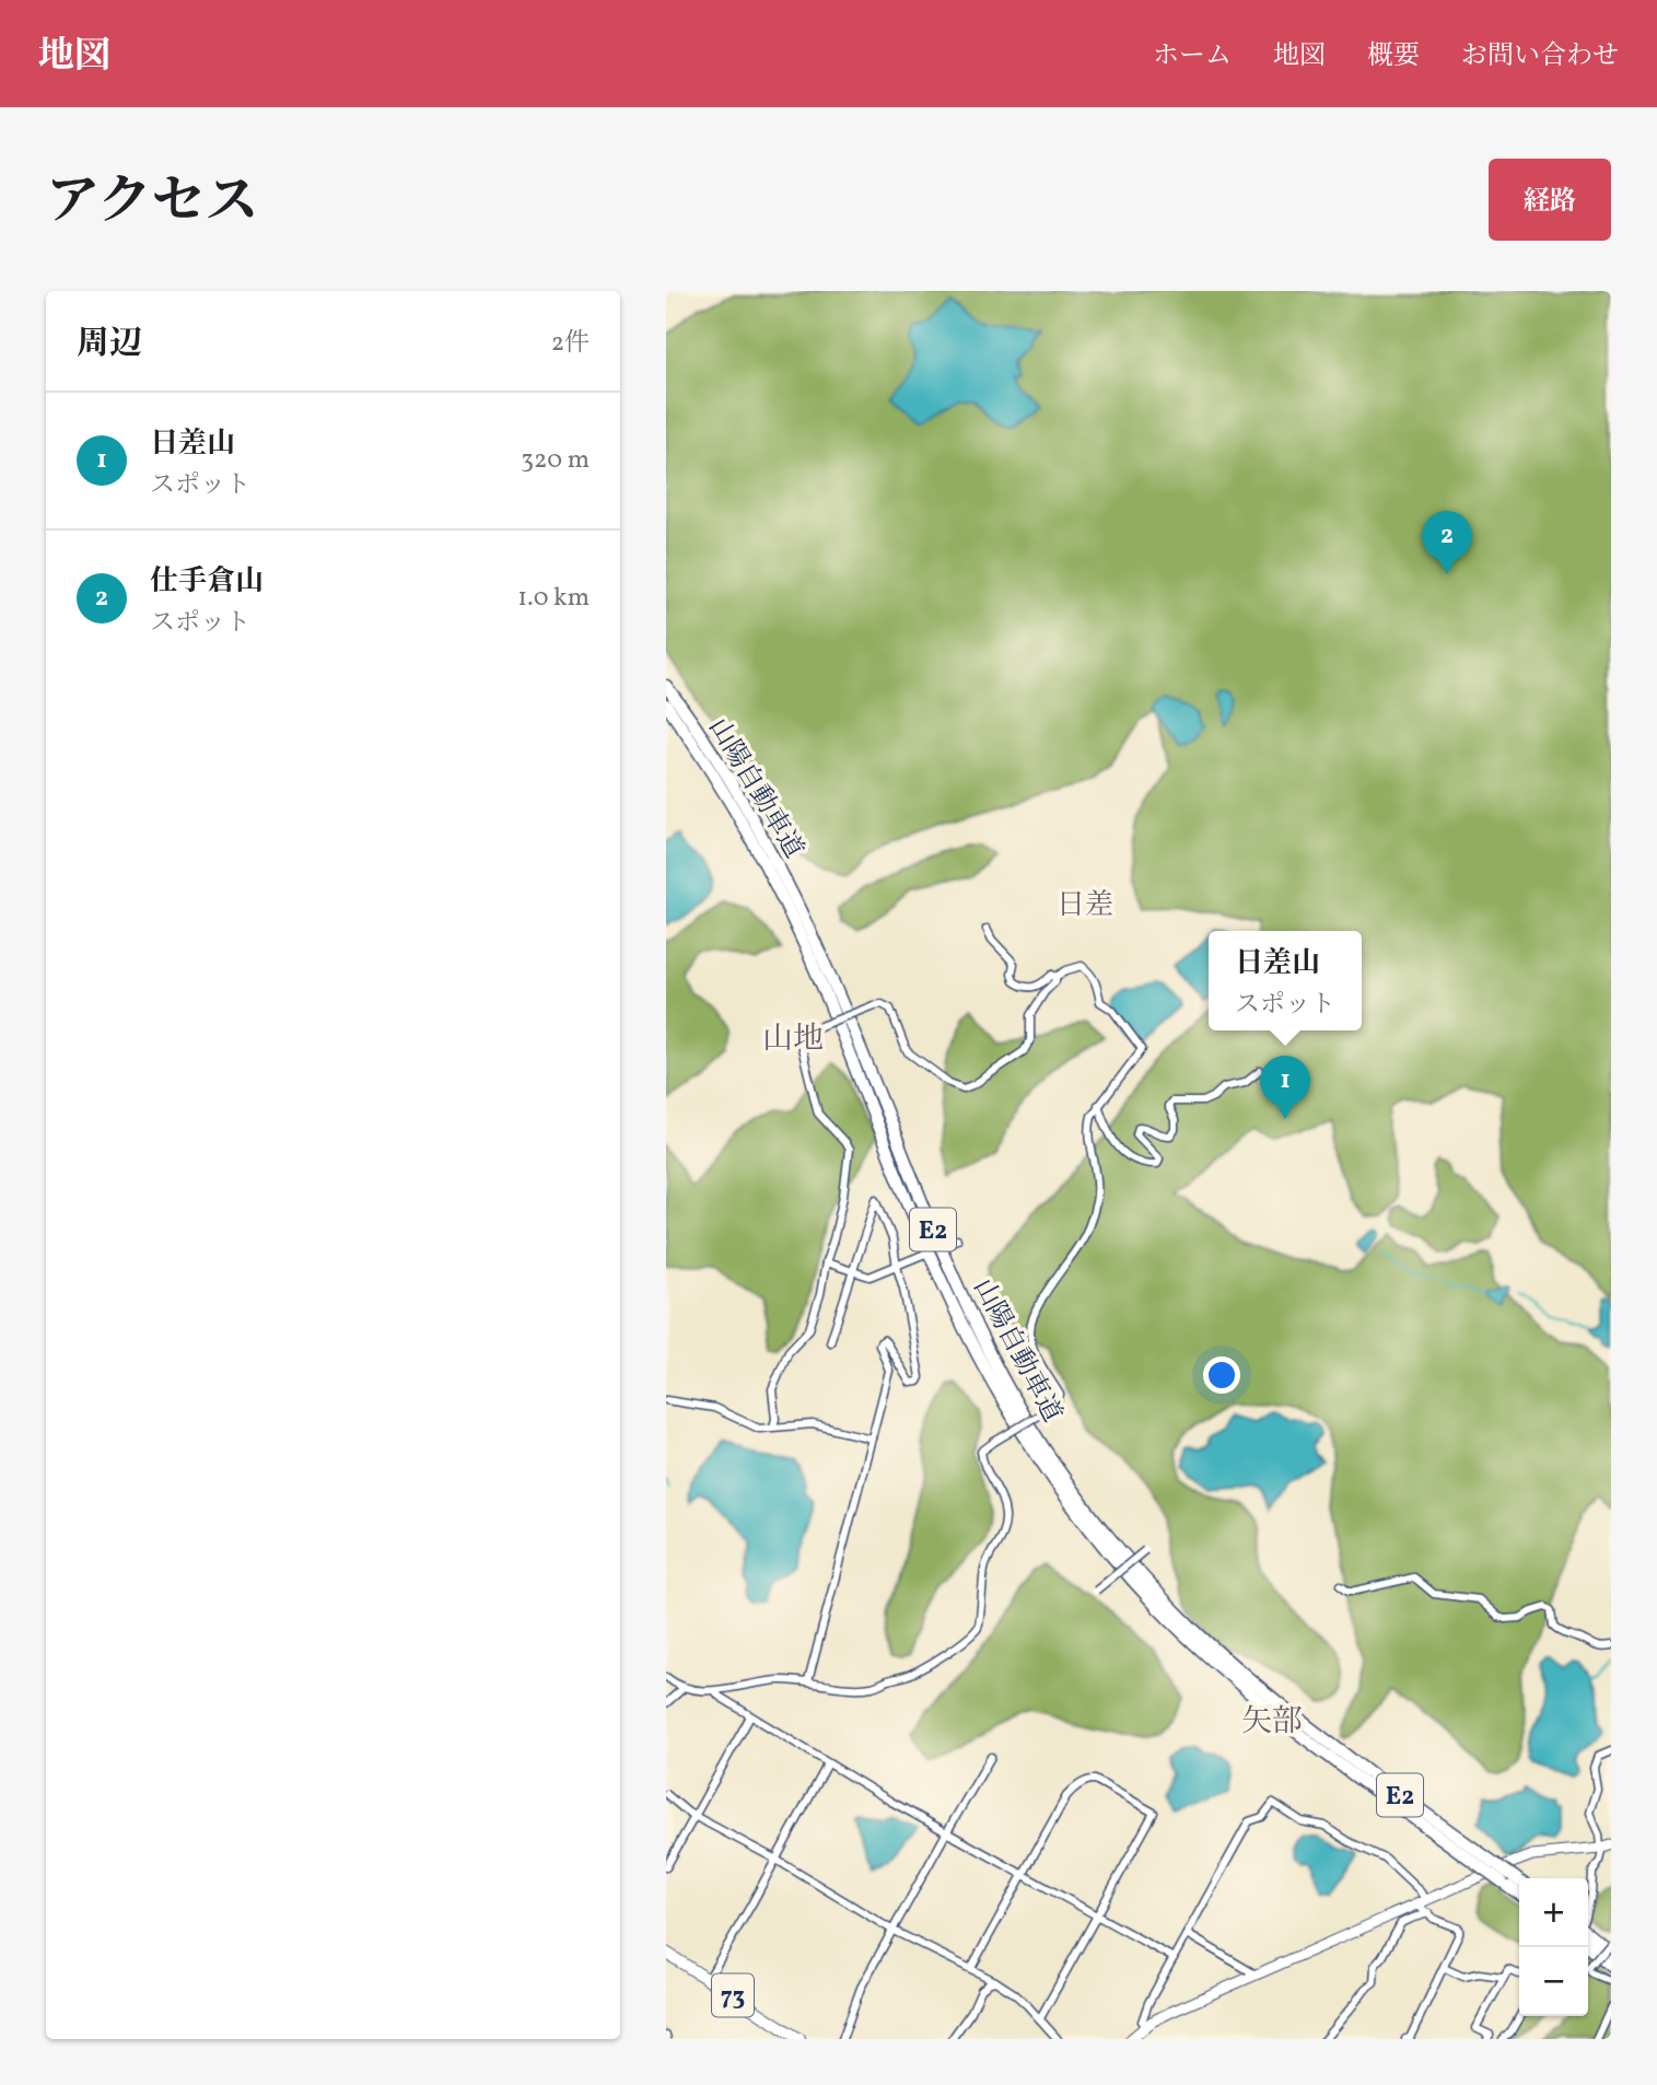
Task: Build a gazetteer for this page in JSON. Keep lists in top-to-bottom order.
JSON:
{
  "streets": {
    "highway": ["山陽自動車道", "E2"],
    "main road": ["73"]
  },
  "districts": ["日差", "山地", "矢部"],
  "page": {
    "header": "地図",
    "nav": [
      "ホーム",
      "地図",
      "概要",
      "お問い合わせ"
    ],
    "title": "アクセス",
    "buttons": "経路",
    "heading": ["周辺", "2件"],
    "list": [
      {
        "mark": "1",
        "name": "日差山",
        "note": "スポット",
        "value": "320 m"
      },
      {
        "mark": "2",
        "name": "仕手倉山",
        "note": "スポット",
        "value": "1.0 km"
      }
    ],
    "pins": ["2", "1"],
    "popup": ["日差山", "スポット"],
    "map_buttons": ["+", "−"]
  }
}
